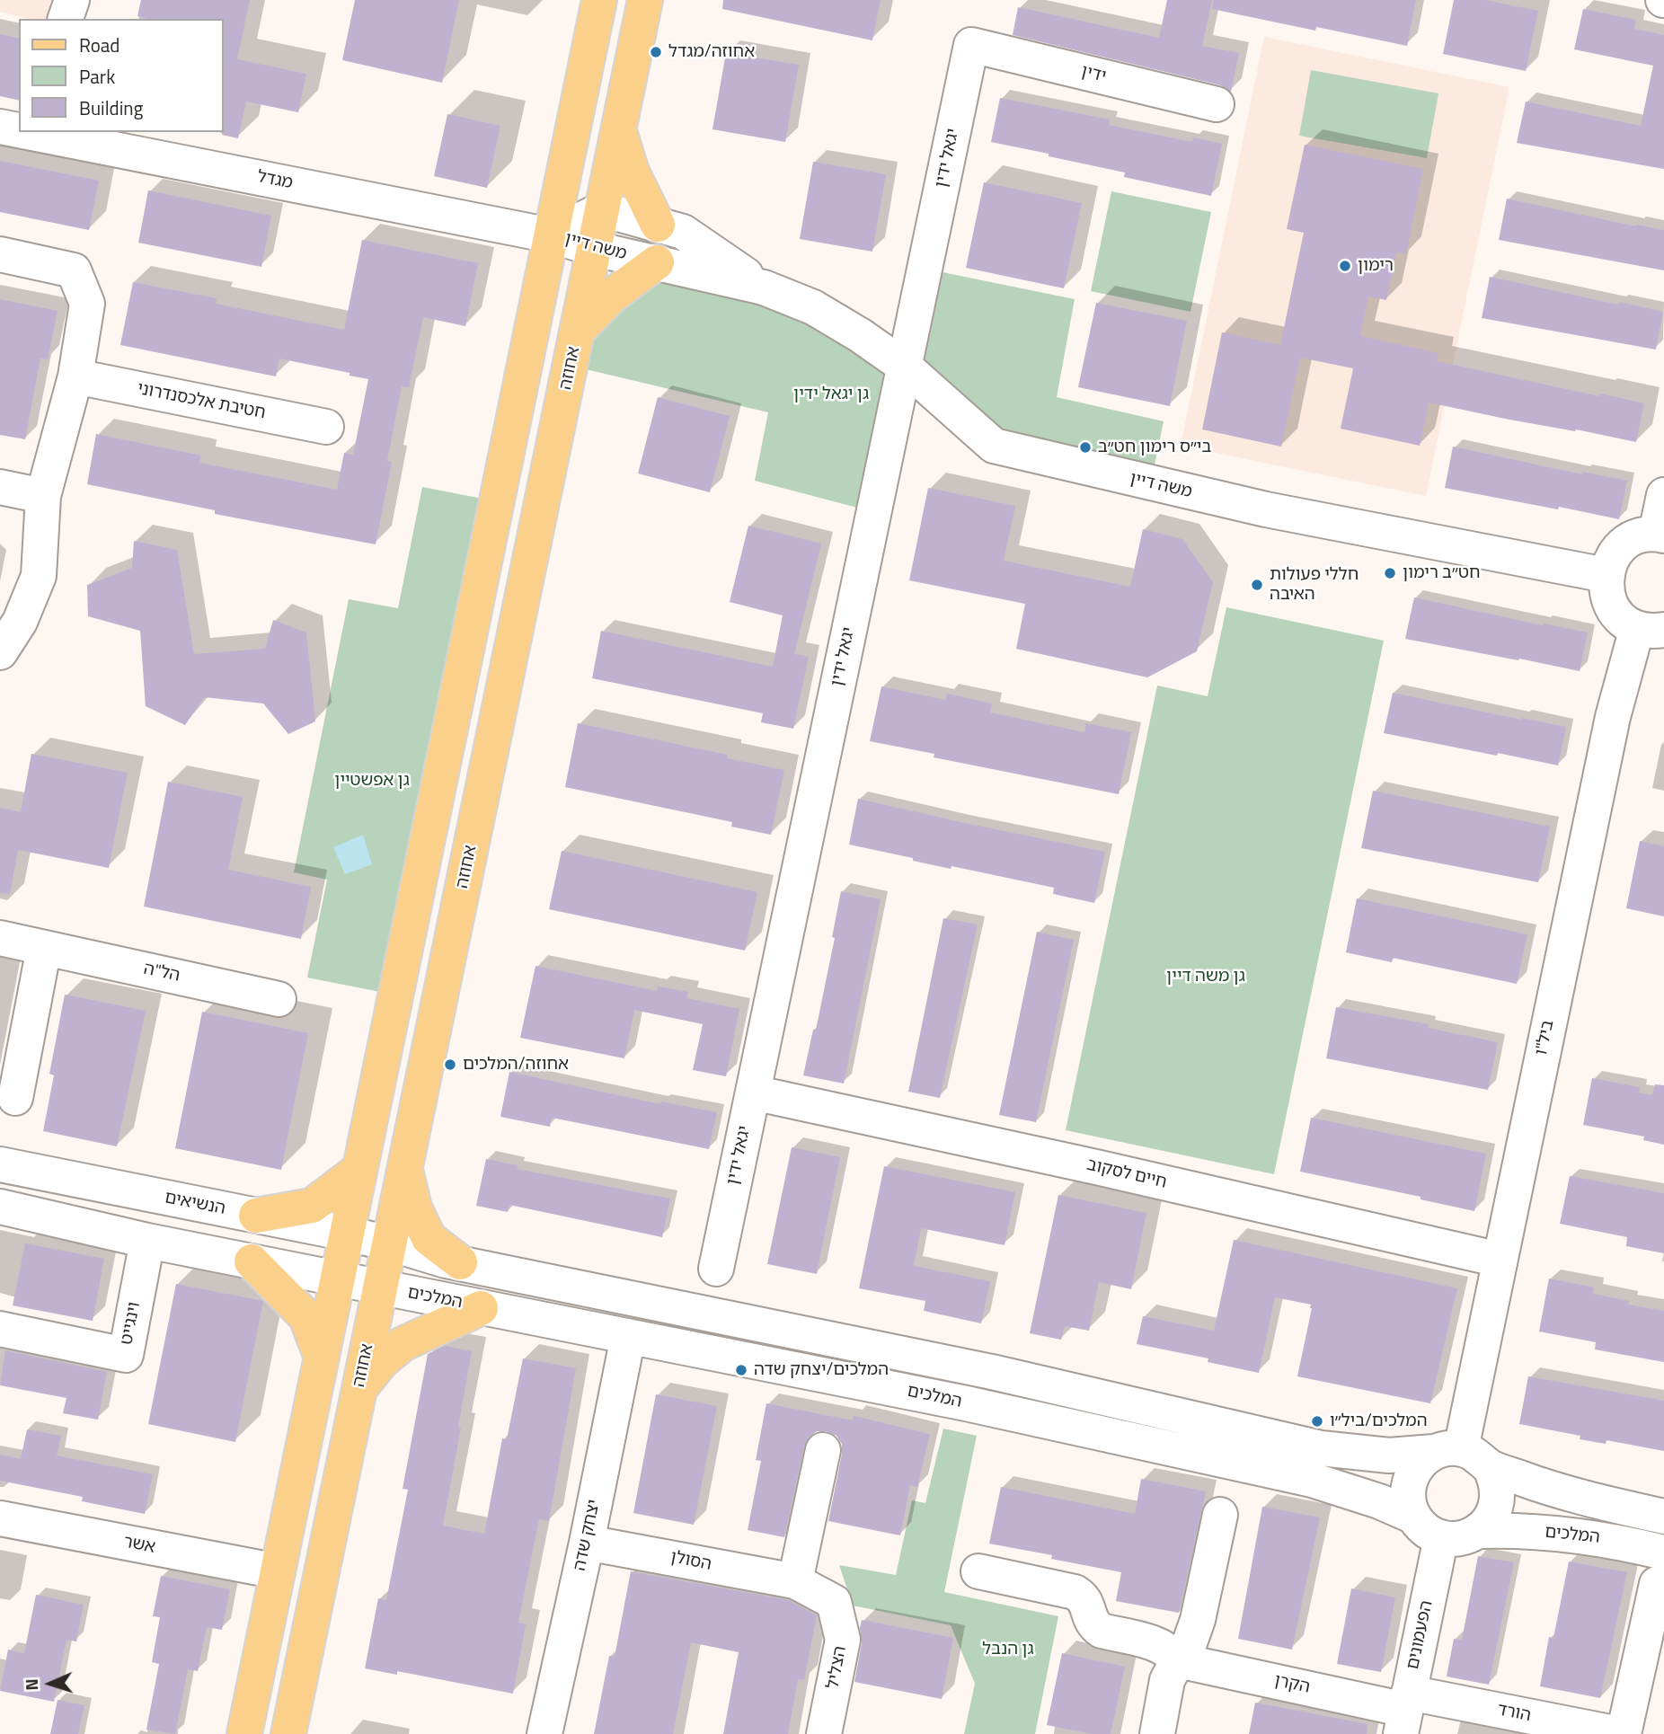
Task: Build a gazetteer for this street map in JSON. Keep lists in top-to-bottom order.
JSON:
{
  "streets": {
    "main road": ["אחוזה"],
    "street": [
      "ידין",
      "יגאל ידין",
      "מגדל",
      "משה דיין",
      "חטיבת אלכסנדרוני",
      "הל\"ה",
      "ביל\"ו",
      "חיים לסקוב",
      "הנשיאים",
      "המלכים",
      "וינגייט",
      "יצחק שדה",
      "אשר",
      "הסולן",
      "הפעמונים",
      "הצליל",
      "הקרן",
      "הורד"
    ]
  },
  "crossings": [
    ["ידין", "יגאל ידין"],
    ["יגאל ידין", "משה דיין"],
    ["יגאל ידין", "חיים לסקוב"],
    ["מגדל", "משה דיין"],
    ["משה דיין", "אחוזה"],
    ["אחוזה", "הנשיאים"],
    ["אחוזה", "המלכים"],
    ["ביל\"ו", "חיים לסקוב"],
    ["ביל\"ו", "המלכים"],
    ["ביל\"ו", "הפעמונים"],
    ["הנשיאים", "המלכים"],
    ["המלכים", "יצחק שדה"],
    ["המלכים", "הפעמונים"],
    ["המלכים", "הורד"],
    ["יצחק שדה", "הסולן"],
    ["הסולן", "הצליל"],
    ["הפעמונים", "הקרן"],
    ["הפעמונים", "הורד"],
    ["הקרן", "הורד"]
  ],
  "parks": [
    "גן יגאל ידין",
    "גן אפשטיין",
    "גן משה דיין",
    "גן הנבל"
  ],
  "places": [
    "אחוזה/מגדל",
    "רימון",
    "בי״ס רימון חט״ב",
    "חט״ב רימון",
    "חללי פעולות האיבה",
    "אחוזה/המלכים",
    "המלכים/יצחק שדה",
    "המלכים/ביל״ו"
  ],
  "legend": ["Road", "Park", "Building"],
  "north": "left"
}
